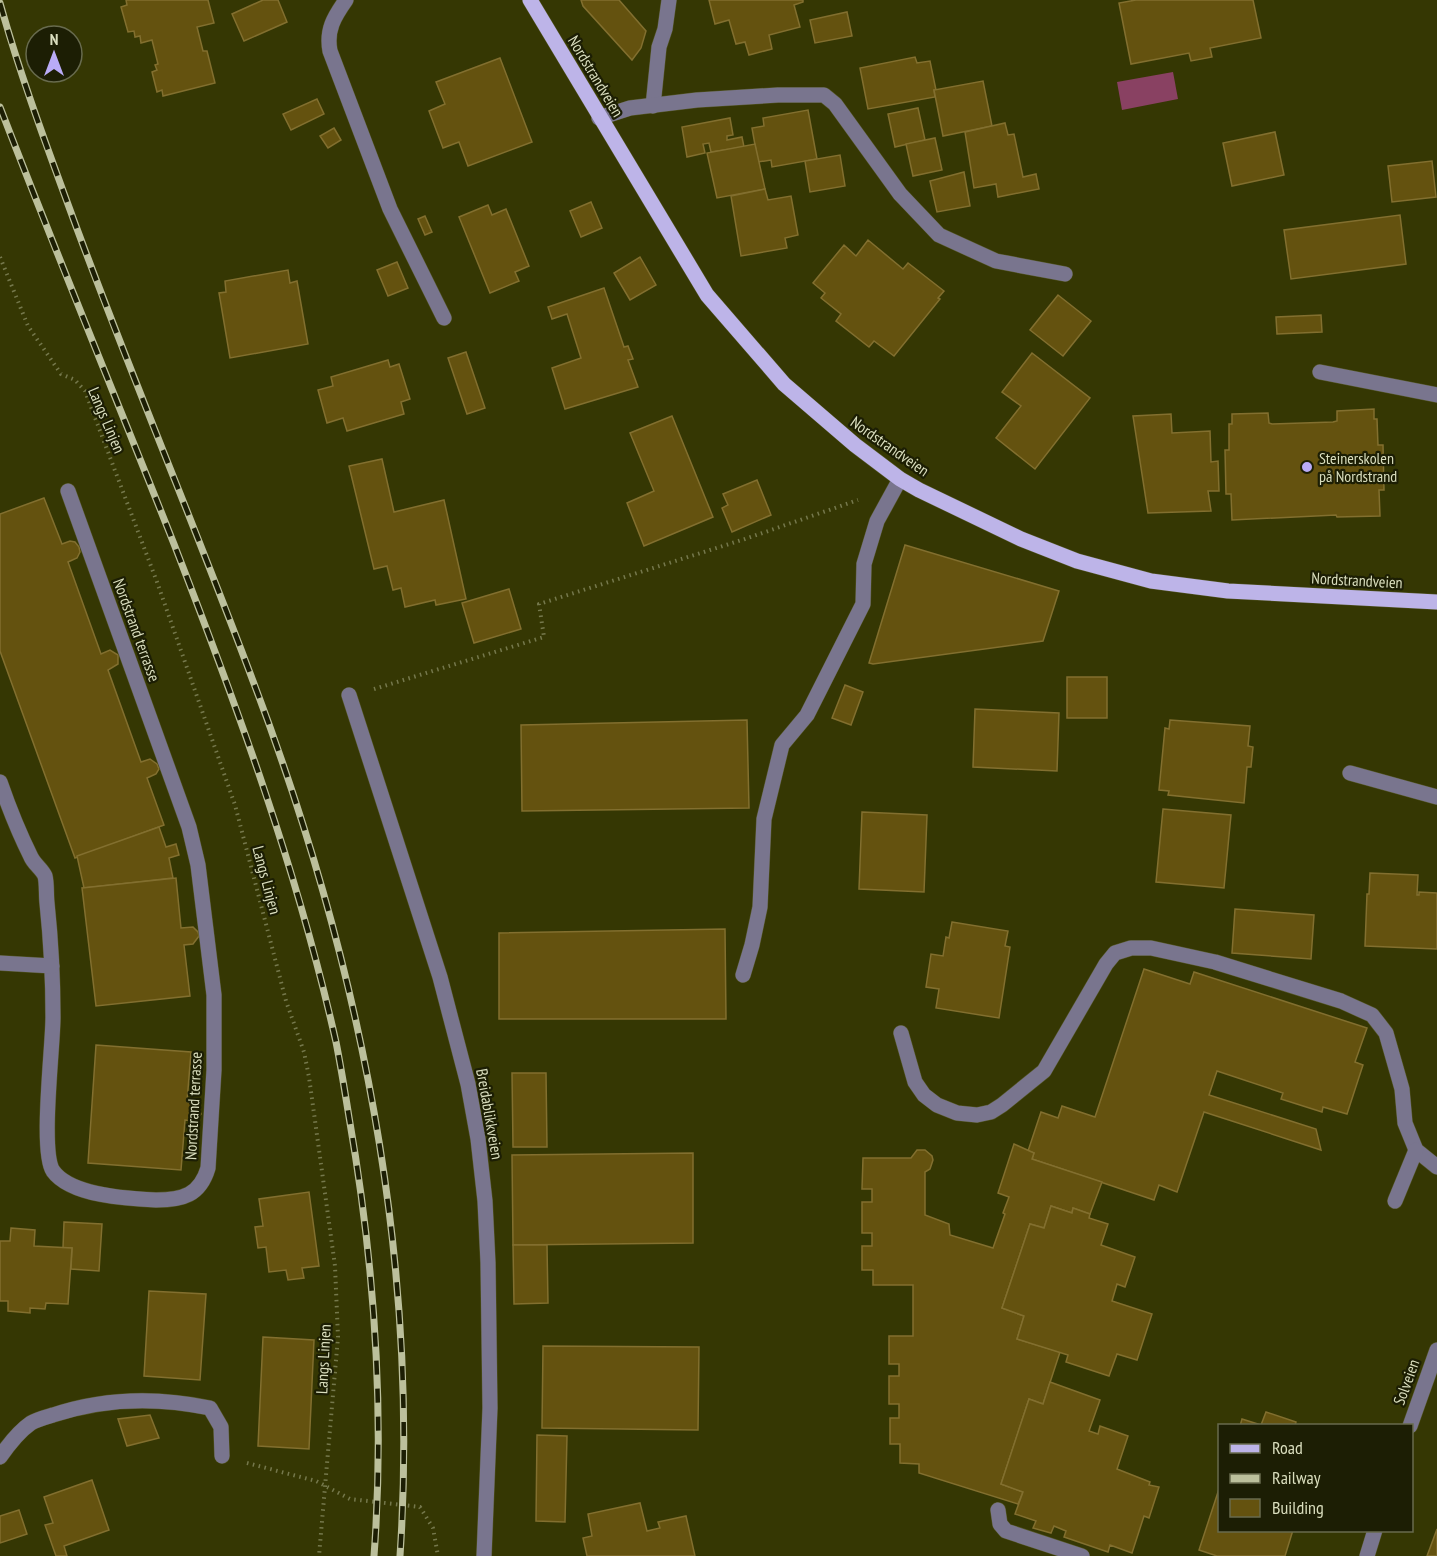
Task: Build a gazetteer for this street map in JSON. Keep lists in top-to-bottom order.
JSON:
{
  "streets": {
    "main road": ["Nordstrandveien"],
    "street": ["Nordstrand terrasse", "Breidablikkveien", "Solveien"],
    "path": ["Langs Linjen"]
  },
  "places": ["Steinerskolen på Nordstrand"],
  "legend": ["Road", "Railway", "Building"],
  "north": "top"
}
